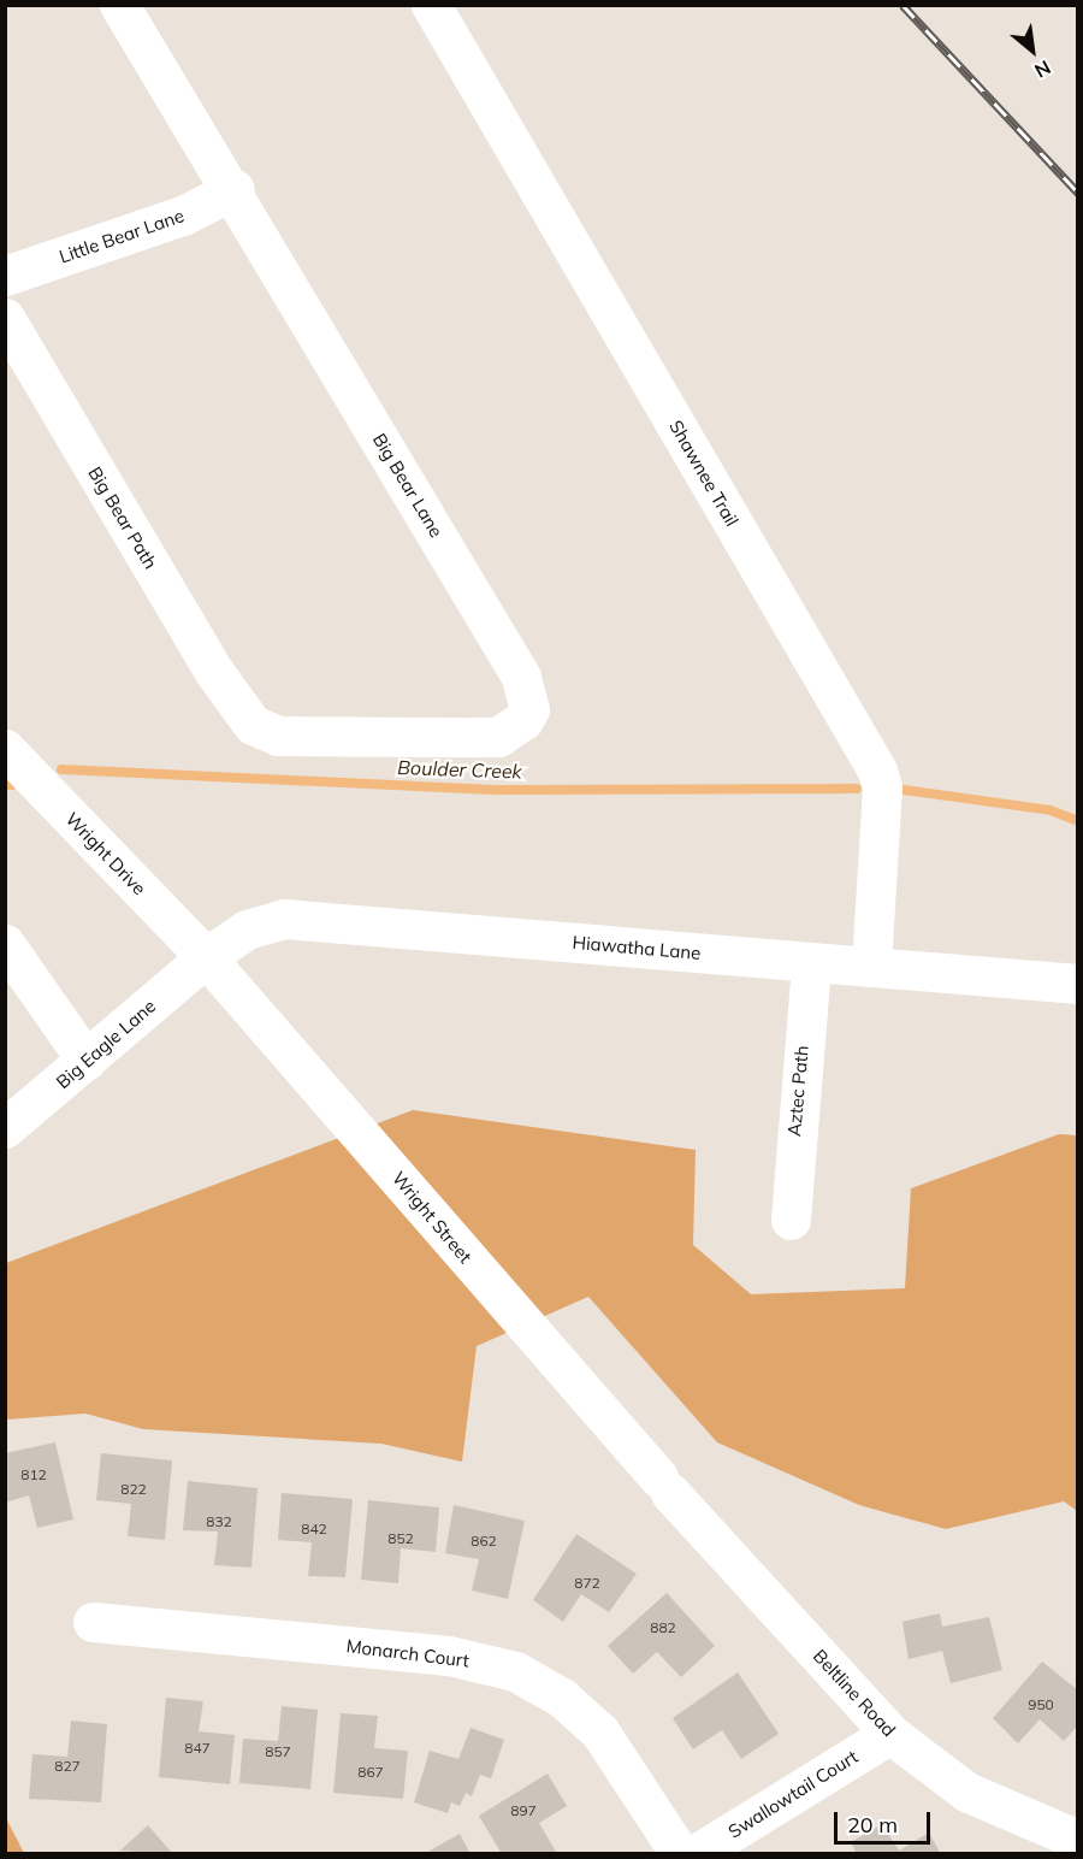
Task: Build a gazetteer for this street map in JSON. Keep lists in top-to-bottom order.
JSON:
{
  "streets": {
    "street": [
      "Little Bear Lane",
      "Shawnee Trail",
      "Big Bear Lane",
      "Big Bear Path",
      "Wright Drive",
      "Hiawatha Lane",
      "Big Eagle Lane",
      "Aztec Path",
      "Wright Street",
      "Monarch Court",
      "Beltline Road",
      "Swallowtail Court"
    ]
  },
  "crossings": [
    ["Little Bear Lane", "Big Bear Lane"],
    ["Shawnee Trail", "Hiawatha Lane"],
    ["Big Bear Lane", "Big Bear Path"],
    ["Wright Drive", "Hiawatha Lane"],
    ["Wright Drive", "Big Eagle Lane"],
    ["Wright Drive", "Wright Street"],
    ["Hiawatha Lane", "Big Eagle Lane"],
    ["Hiawatha Lane", "Aztec Path"],
    ["Hiawatha Lane", "Wright Street"],
    ["Big Eagle Lane", "Wright Street"],
    ["Wright Street", "Beltline Road"],
    ["Beltline Road", "Swallowtail Court"]
  ],
  "water": ["Boulder Creek"],
  "house_numbers": [
    "812",
    "822",
    "832",
    "842",
    "852",
    "862",
    "872",
    "882",
    "950",
    "847",
    "857",
    "827",
    "867",
    "897"
  ],
  "scale_bar": "20 m",
  "north": "bottom right"
}
